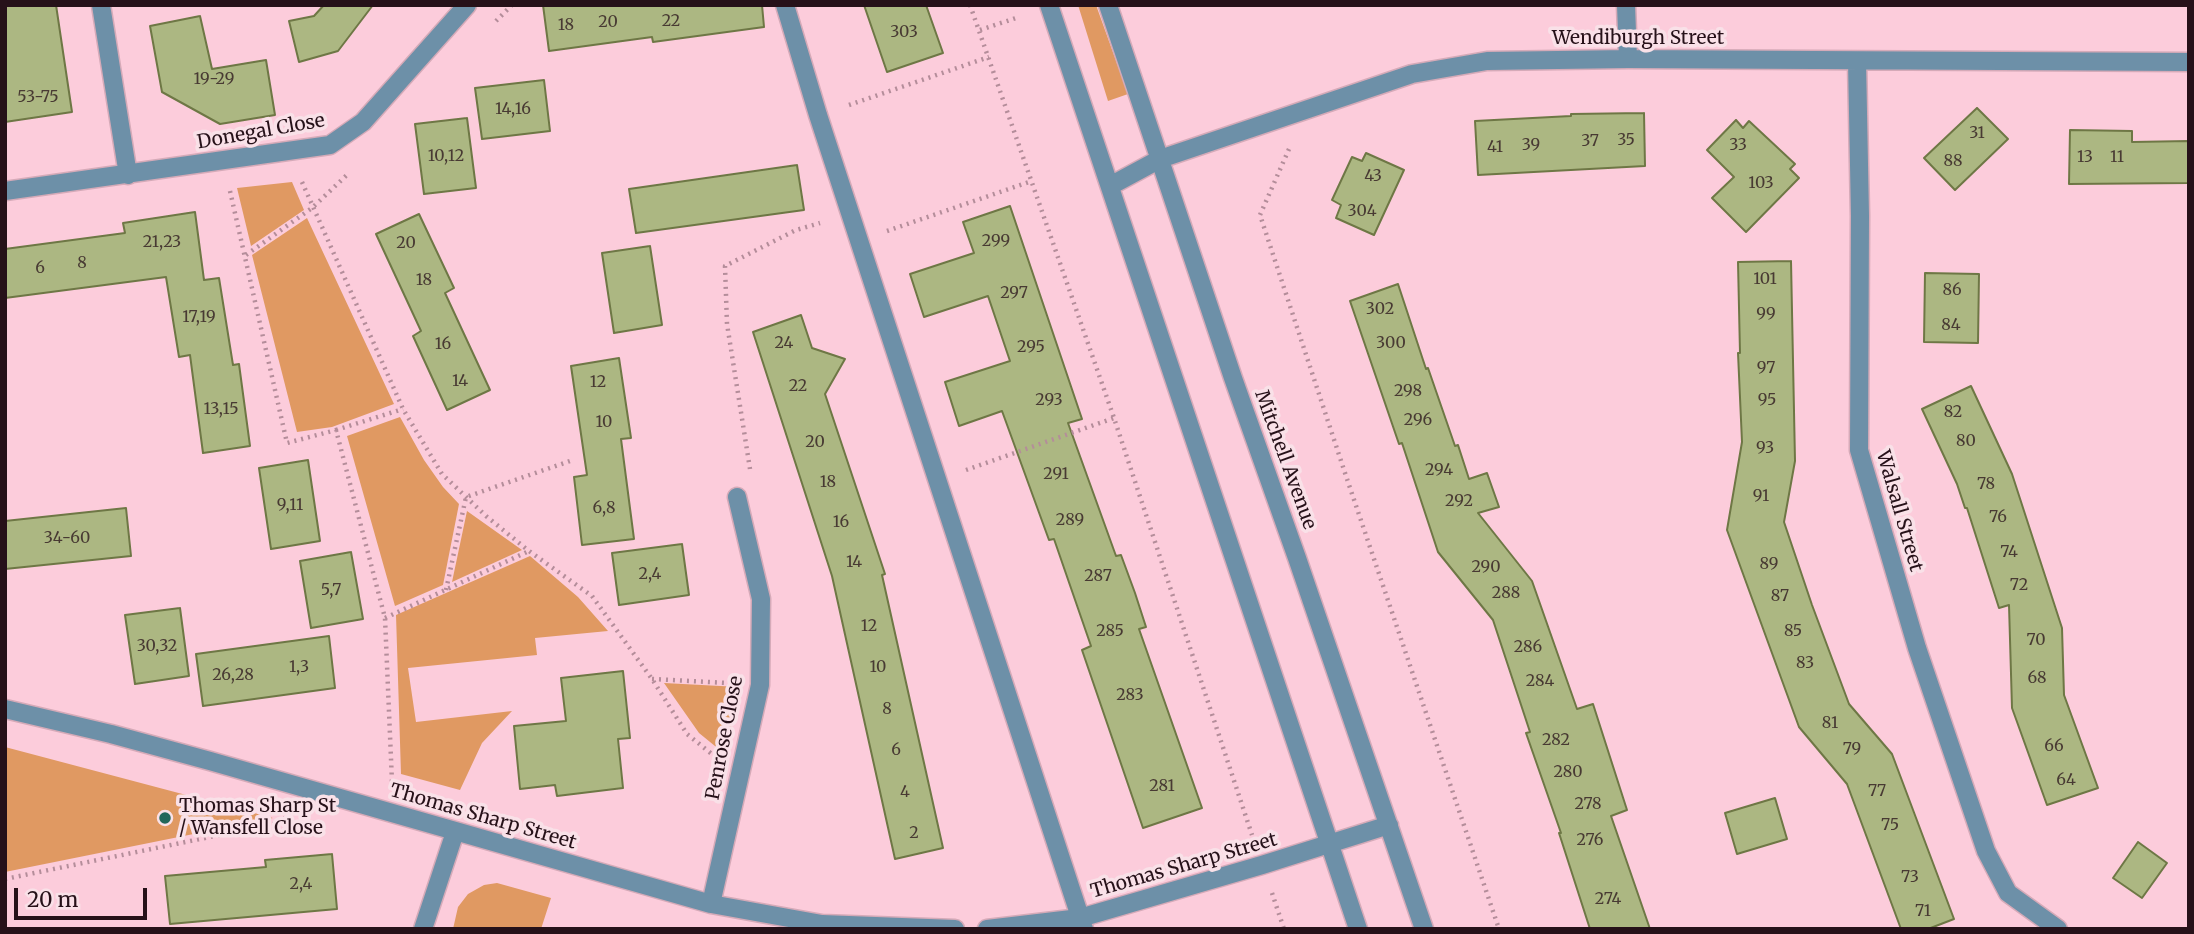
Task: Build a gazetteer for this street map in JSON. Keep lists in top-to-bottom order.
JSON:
{
  "streets": {
    "street": [
      "Wendiburgh Street",
      "Donegal Close",
      "Mitchell Avenue",
      "Walsall Street",
      "Penrose Close",
      "Thomas Sharp Street"
    ]
  },
  "crossings": [
    ["Wendiburgh Street", "Mitchell Avenue"],
    ["Wendiburgh Street", "Walsall Street"],
    ["Mitchell Avenue", "Thomas Sharp Street"],
    ["Penrose Close", "Thomas Sharp Street"]
  ],
  "places": ["Thomas Sharp St / Wansfell Close"],
  "house_numbers": [
    "22",
    "20",
    "18",
    "303",
    "19-29",
    "53-75",
    "14,16",
    "31",
    "35",
    "37",
    "39",
    "33",
    "41",
    "10,12",
    "13",
    "11",
    "88",
    "43",
    "103",
    "304",
    "299",
    "21,23",
    "20",
    "8",
    "6",
    "101",
    "18",
    "86",
    "297",
    "302",
    "99",
    "17,19",
    "84",
    "24",
    "300",
    "16",
    "295",
    "97",
    "14",
    "12",
    "22",
    "298",
    "293",
    "95",
    "13,15",
    "82",
    "296",
    "10",
    "80",
    "20",
    "93",
    "294",
    "291",
    "18",
    "78",
    "91",
    "292",
    "9,11",
    "6,8",
    "76",
    "289",
    "16",
    "34-60",
    "74",
    "14",
    "89",
    "290",
    "2,4",
    "287",
    "72",
    "5,7",
    "288",
    "87",
    "12",
    "285",
    "85",
    "70",
    "30,32",
    "286",
    "83",
    "1,3",
    "10",
    "26,28",
    "68",
    "284",
    "283",
    "8",
    "81",
    "282",
    "66",
    "79",
    "6",
    "280",
    "64",
    "281",
    "77",
    "4",
    "278",
    "75",
    "2",
    "276",
    "73",
    "2,4",
    "274",
    "71"
  ],
  "scale_bar": "20 m"
}
